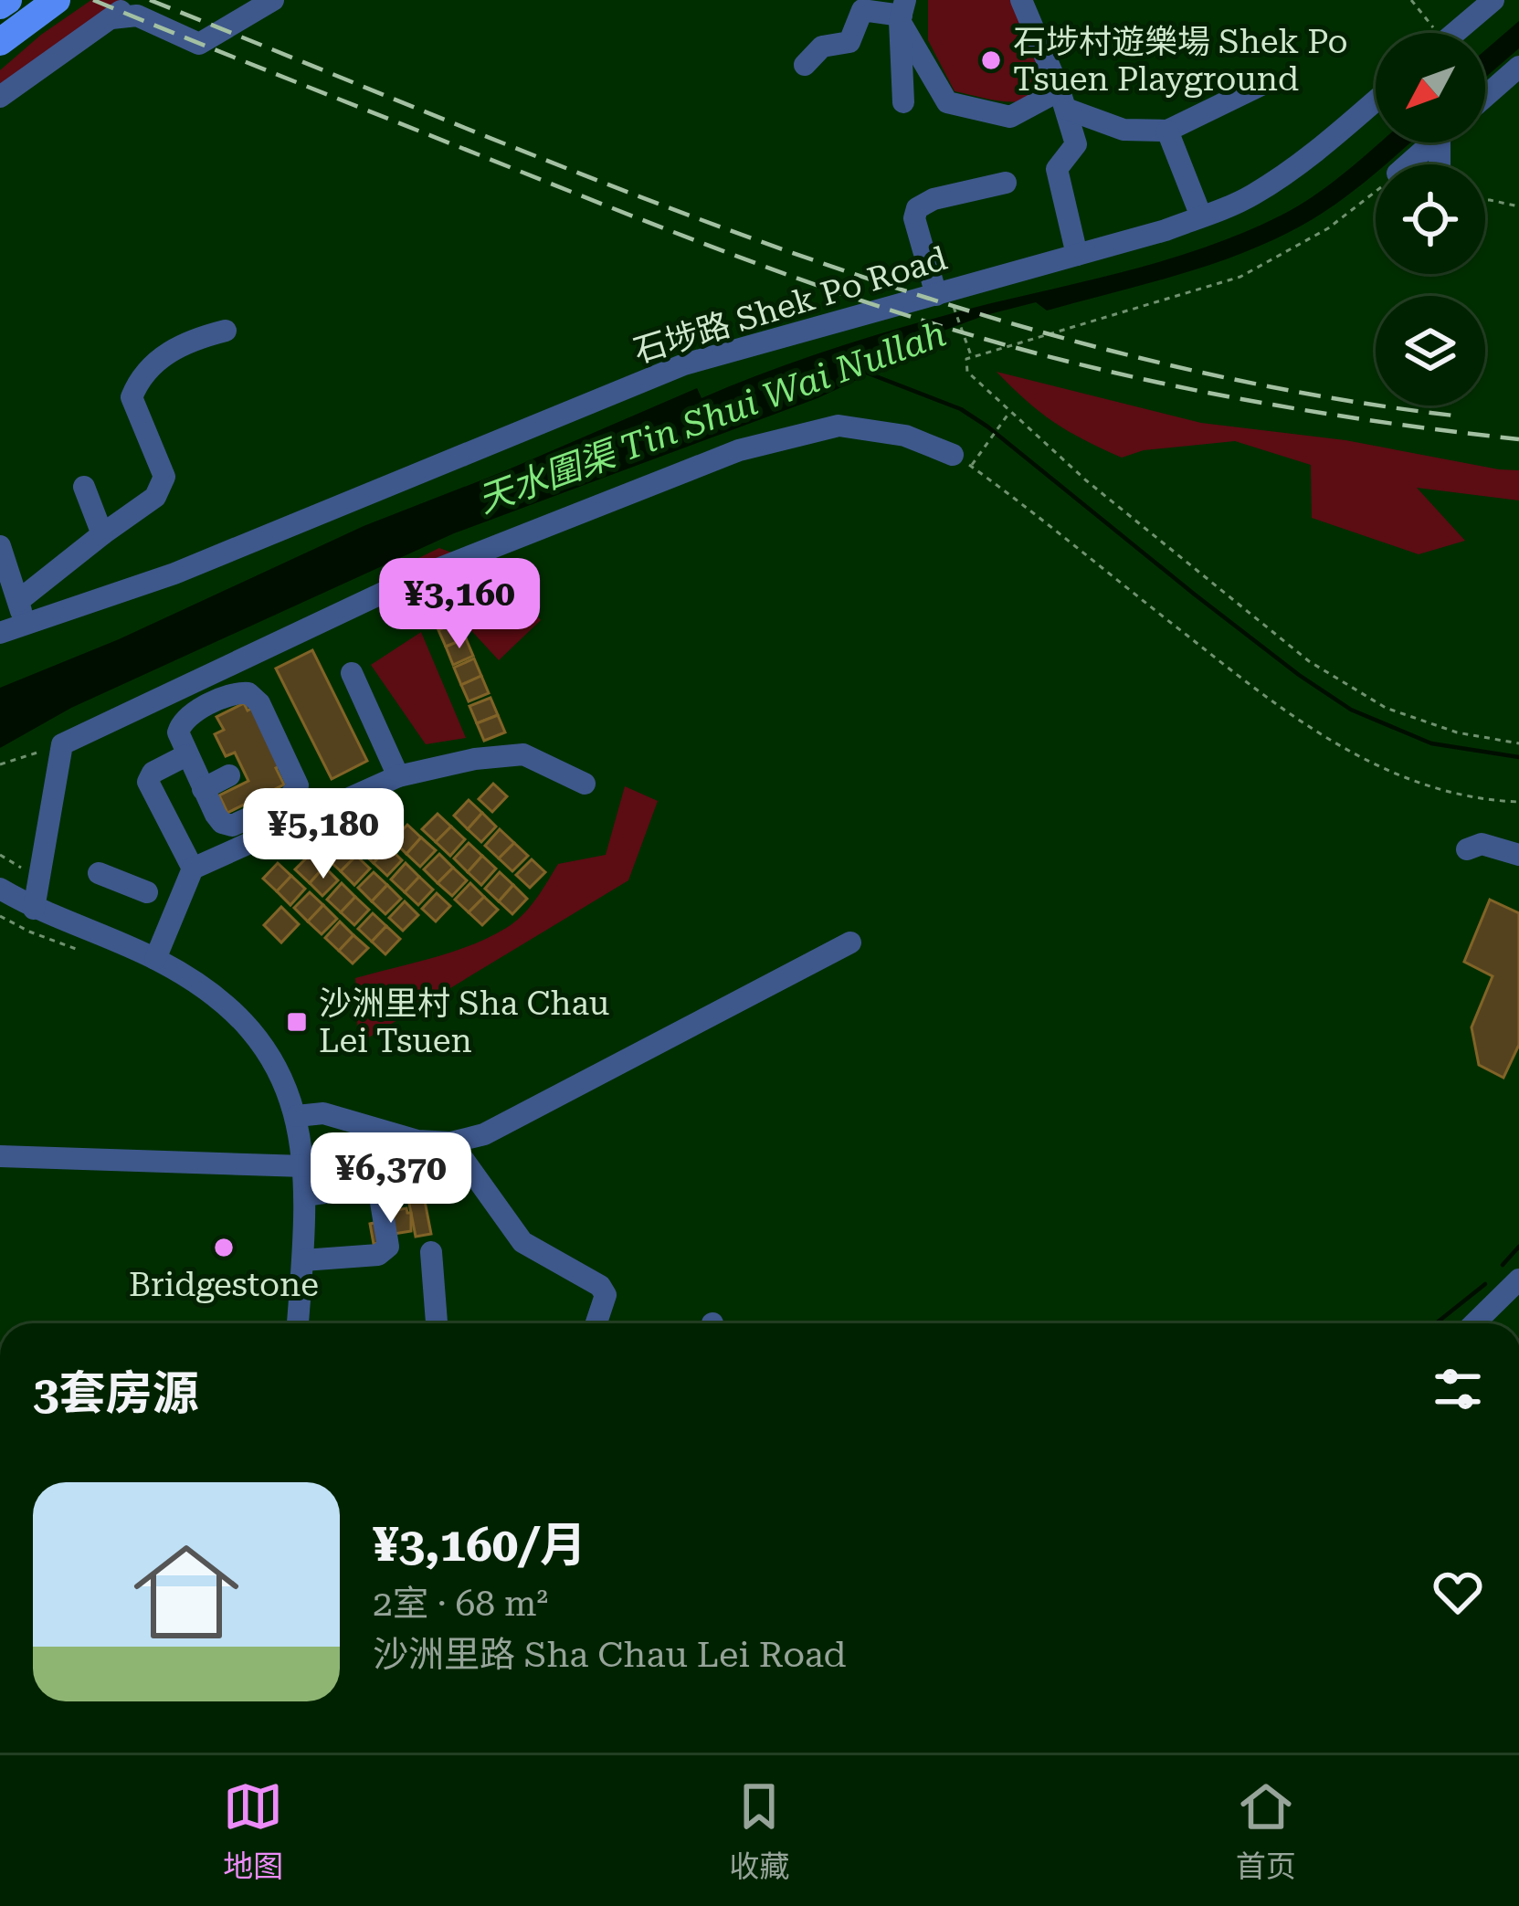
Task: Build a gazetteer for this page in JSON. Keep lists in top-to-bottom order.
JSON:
{
  "streets": {
    "street": ["石埗路 Shek Po Road"]
  },
  "water": ["天水圍渠 Tin Shui Wai Nullah"],
  "places": {
    "other": ["石埗村遊樂場 Shek Po Tsuen Playground", "Bridgestone"],
    "transit": ["沙洲里村 Sha Chau Lei Tsuen"]
  },
  "north": "bottom left",
  "page": {
    "price": ["¥3,160", "¥5,180", "¥6,370"],
    "heading": "3套房源",
    "list": [
      {
        "name": "¥3,160/月",
        "note": "2室 · 68 m² · 沙洲里路 Sha Chau Lei Road"
      }
    ],
    "tabs": ["地图", "收藏", "首页"]
  }
}
